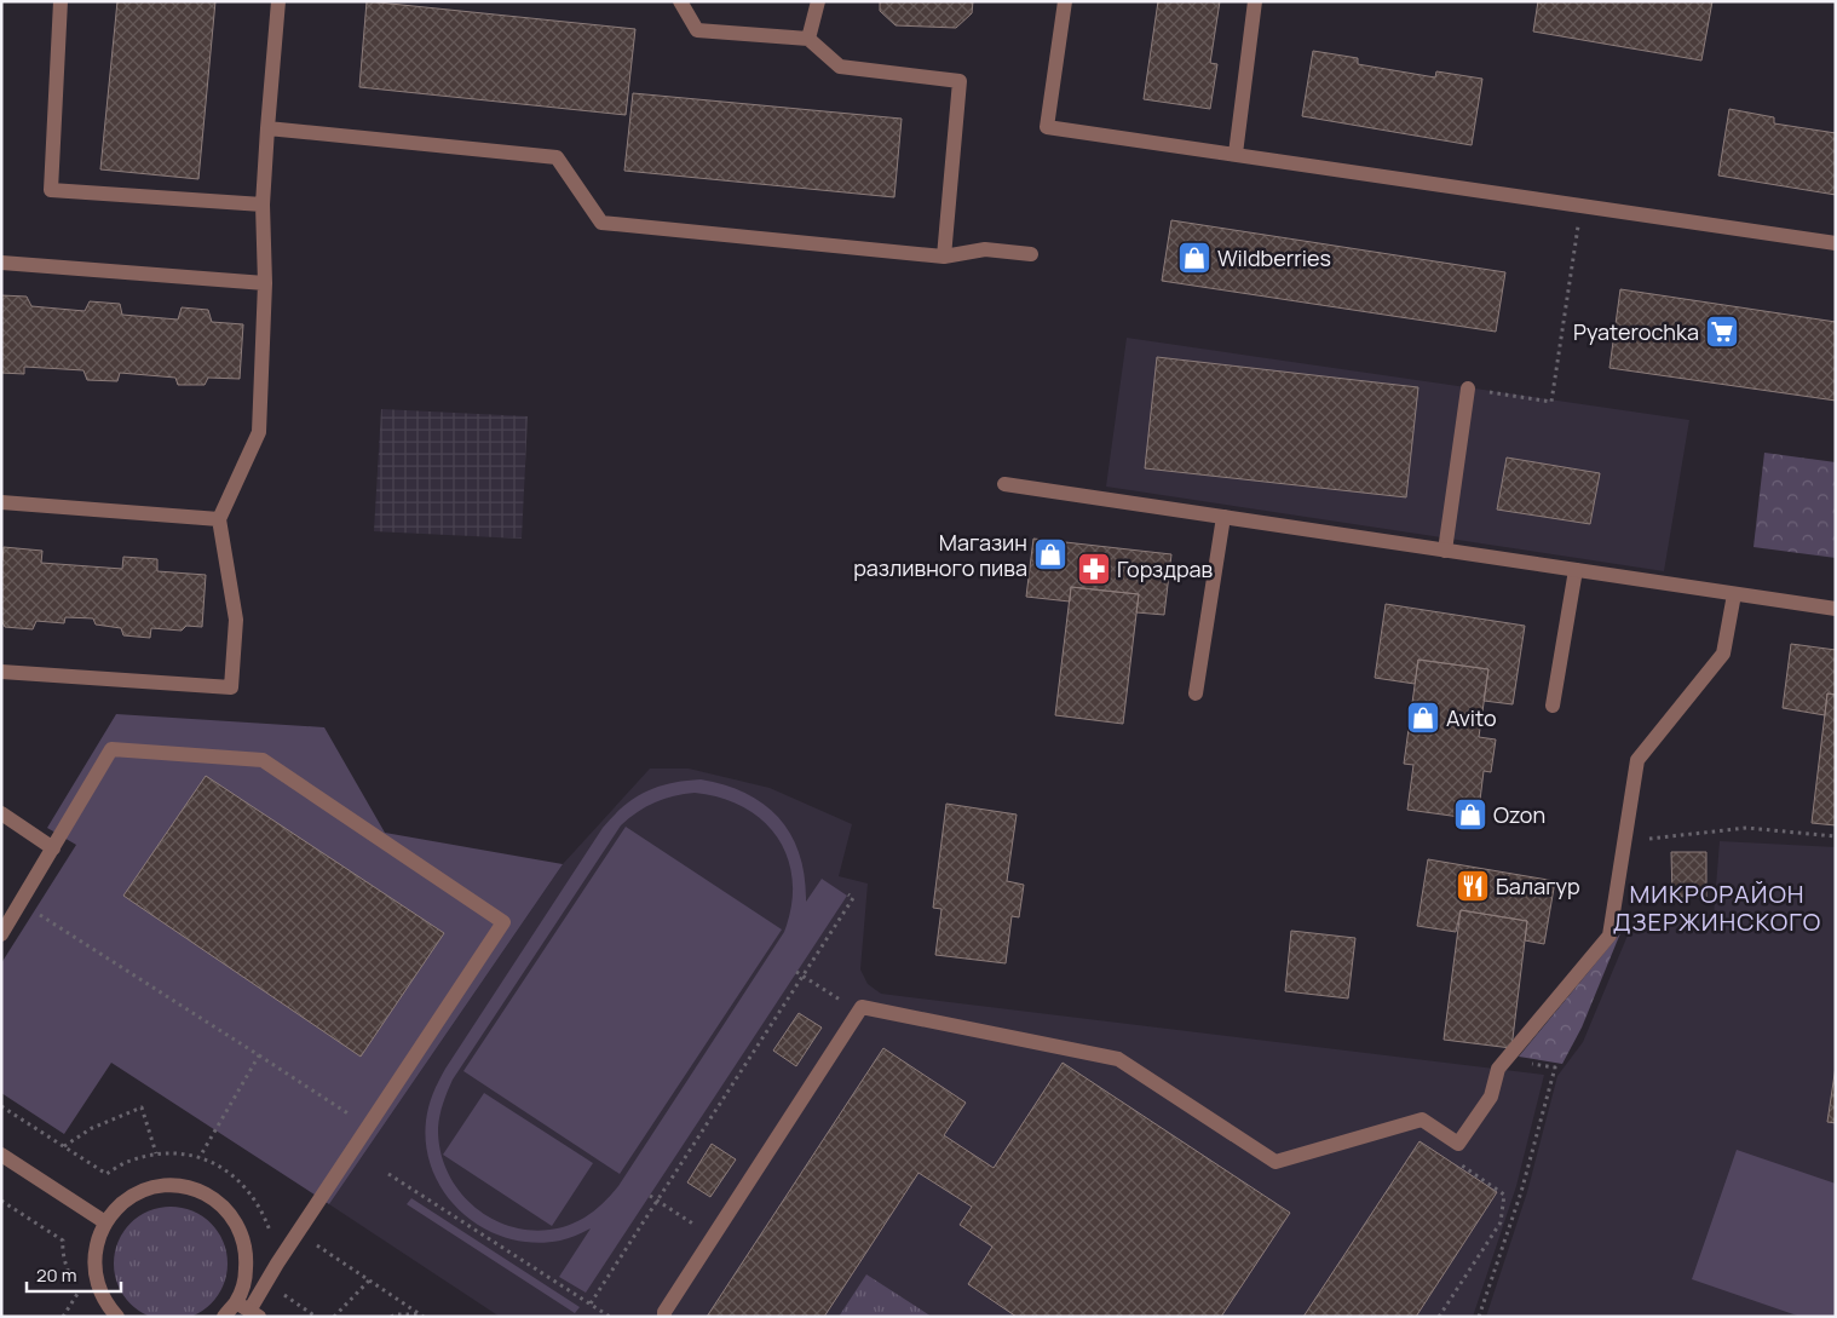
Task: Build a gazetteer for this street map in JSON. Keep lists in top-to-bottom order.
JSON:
{
  "districts": ["МИКРОРАЙОН ДЗЕРЖИНСКОГО"],
  "places": {
    "shop": [
      "Wildberries",
      "Магазин разливного пива",
      "Avito",
      "Ozon"
    ],
    "supermarket": ["Pyaterochka"],
    "pharmacy": ["Горздрав"],
    "restaurant": ["Балагур"]
  },
  "scale_bar": "20 m"
}
